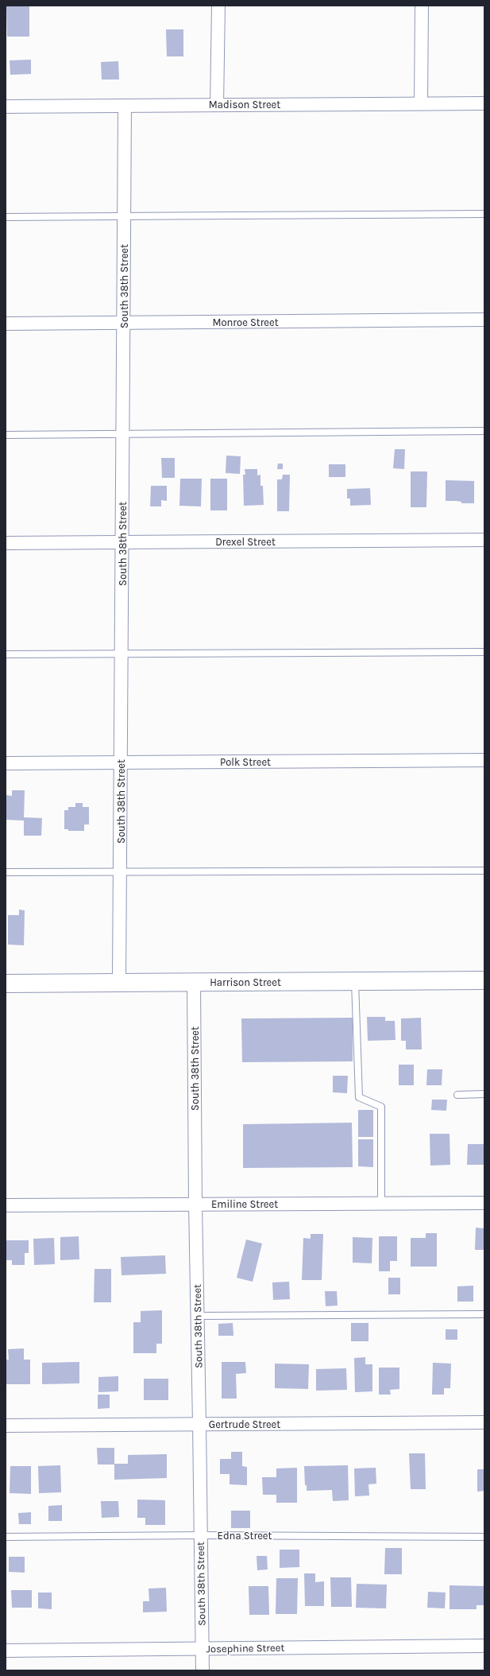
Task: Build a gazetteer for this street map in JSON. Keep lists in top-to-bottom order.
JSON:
{
  "streets": {
    "main road": ["Harrison Street"],
    "street": [
      "Madison Street",
      "South 38th Street",
      "Monroe Street",
      "Drexel Street",
      "Polk Street",
      "Emiline Street",
      "Gertrude Street",
      "Josephine Street"
    ],
    "lane": ["Edna Street"]
  },
  "crossings": [
    ["Madison Street", "South 38th Street"],
    ["South 38th Street", "Monroe Street"],
    ["South 38th Street", "Drexel Street"],
    ["South 38th Street", "Polk Street"],
    ["South 38th Street", "Harrison Street"],
    ["South 38th Street", "Emiline Street"],
    ["South 38th Street", "Gertrude Street"],
    ["South 38th Street", "Edna Street"],
    ["South 38th Street", "Josephine Street"]
  ]
}
